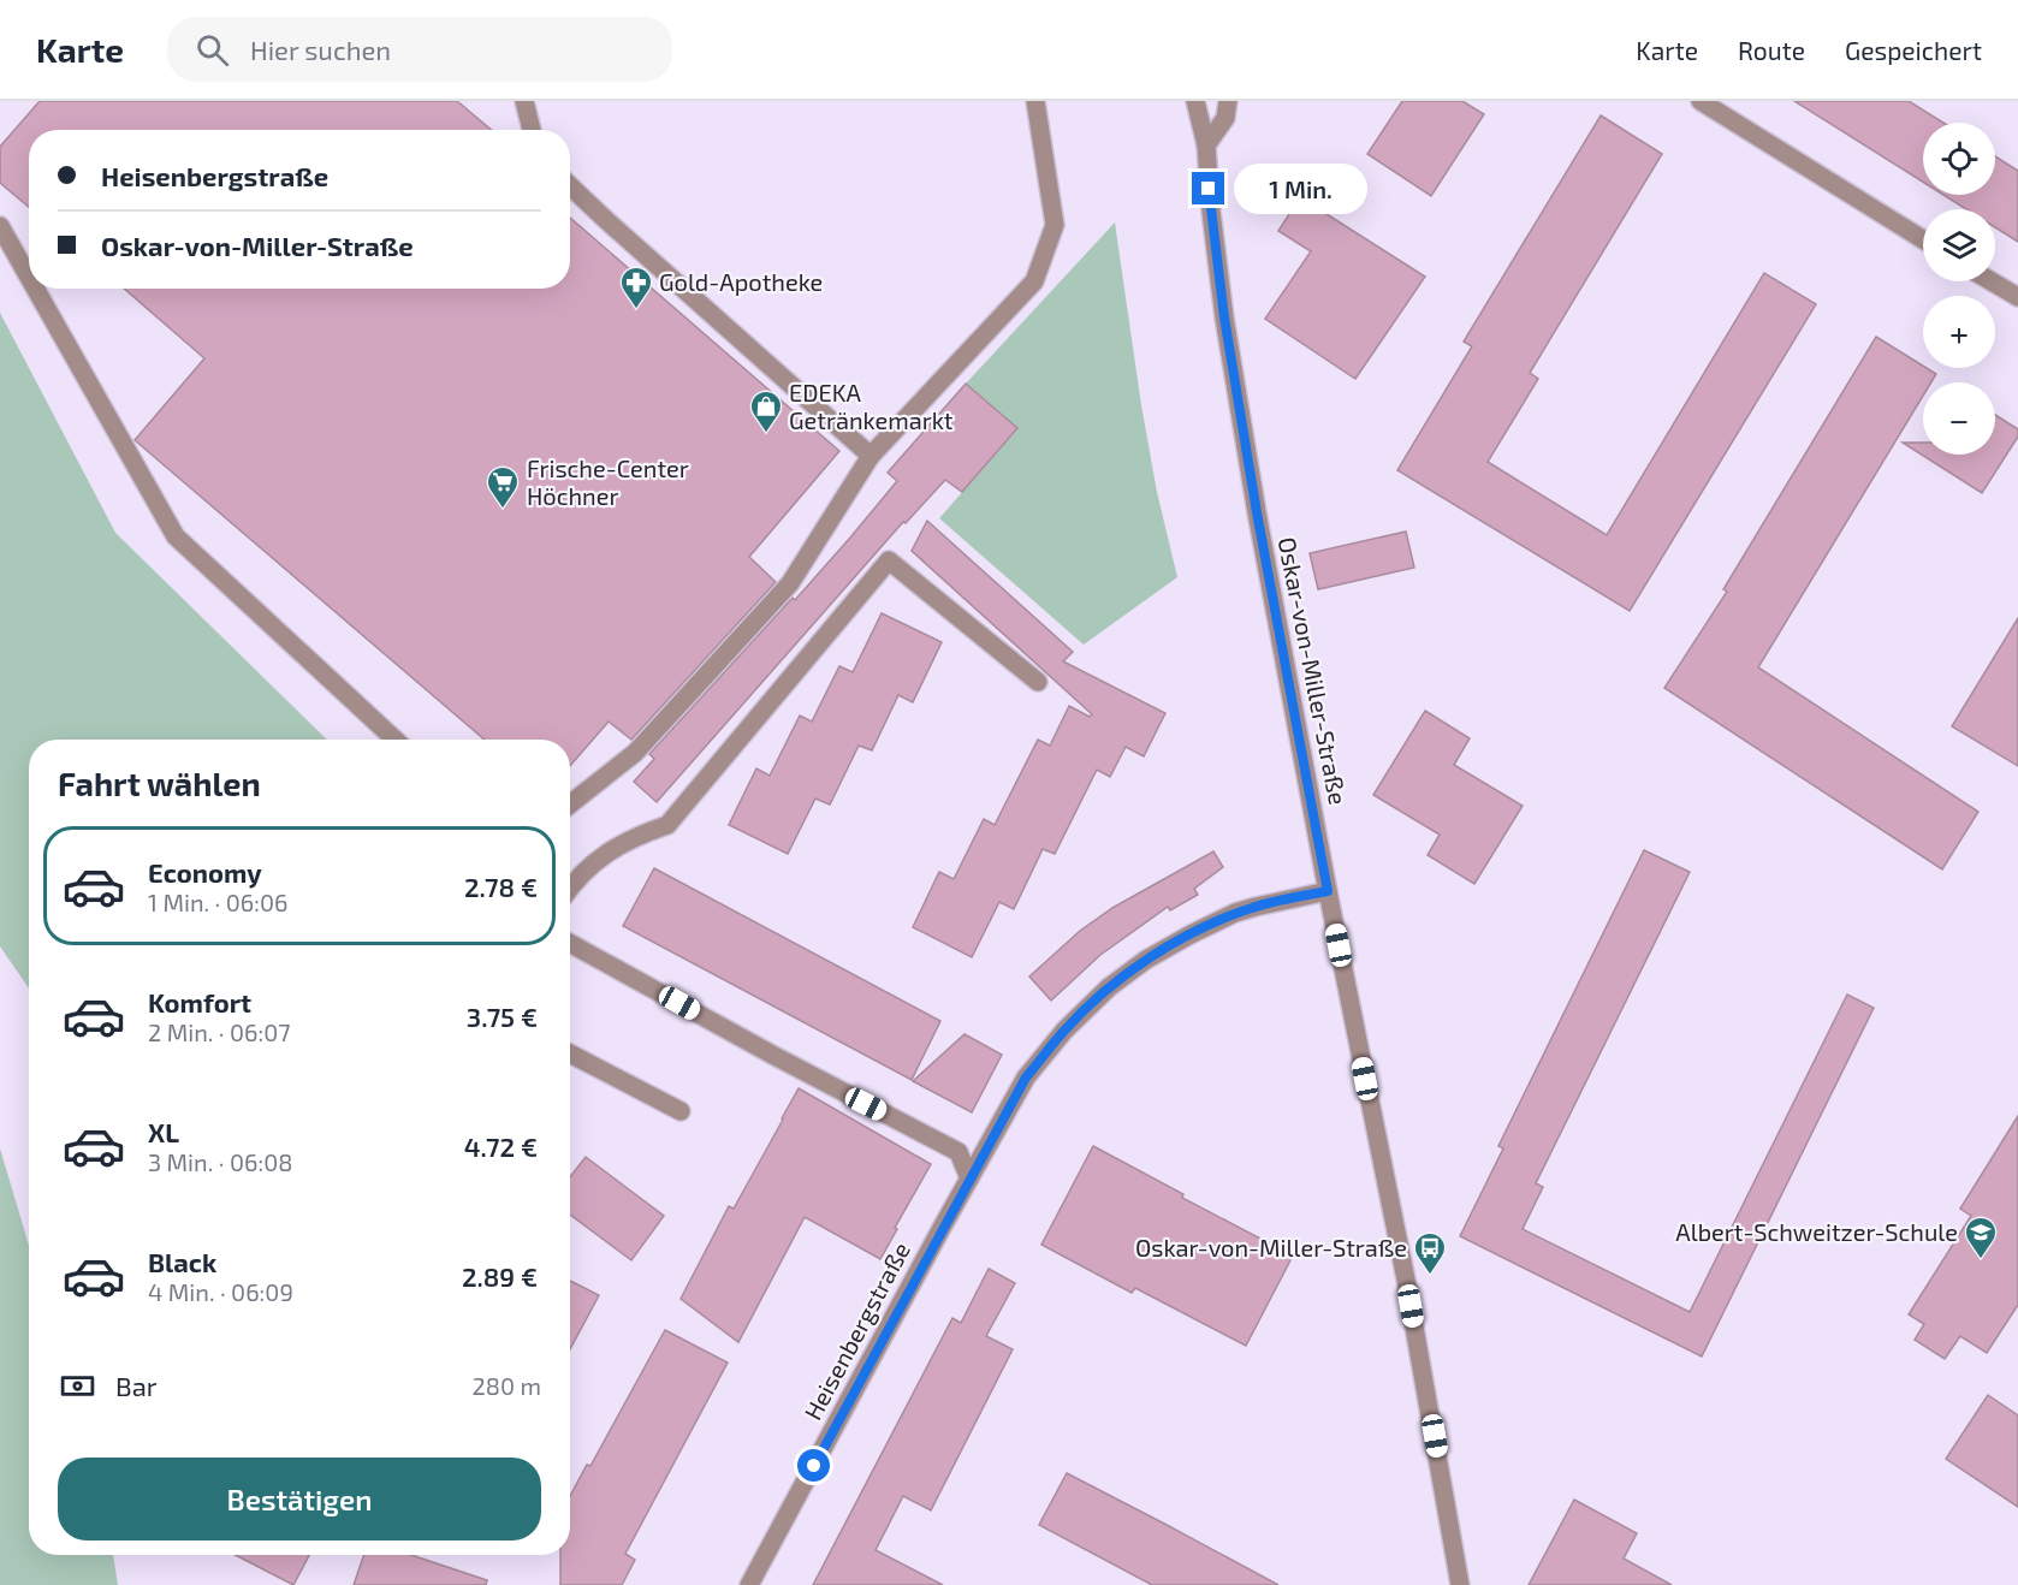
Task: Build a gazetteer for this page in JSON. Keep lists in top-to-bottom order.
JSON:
{
  "streets": {
    "street": ["Oskar-von-Miller-Straße", "Heisenbergstraße"]
  },
  "crossings": [
    ["Oskar-von-Miller-Straße", "Heisenbergstraße"]
  ],
  "places": {
    "pharmacy": ["Gold-Apotheke"],
    "shop": ["EDEKA Getränkemarkt"],
    "supermarket": ["Frische-Center Höchner"],
    "school or university": ["Albert-Schweitzer-Schule"],
    "bus stop": ["Oskar-von-Miller-Straße"]
  },
  "page": {
    "header": "Karte",
    "search": "Hier suchen",
    "nav": ["Karte", "Route", "Gespeichert"],
    "map_buttons": ["+", "−"],
    "banner": ["Heisenbergstraße", "Oskar-von-Miller-Straße"],
    "bubble": "1 Min.",
    "heading": "Fahrt wählen",
    "list": [
      {
        "name": "Economy",
        "note": "1 Min. · 06:06",
        "value": "2.78 €"
      },
      {
        "name": "Komfort",
        "note": "2 Min. · 06:07",
        "value": "3.75 €"
      },
      {
        "name": "XL",
        "note": "3 Min. · 06:08",
        "value": "4.72 €"
      },
      {
        "name": "Black",
        "note": "4 Min. · 06:09",
        "value": "2.89 €"
      }
    ],
    "pay": ["Bar", "280 m"],
    "buttons": "Bestätigen"
  }
}
